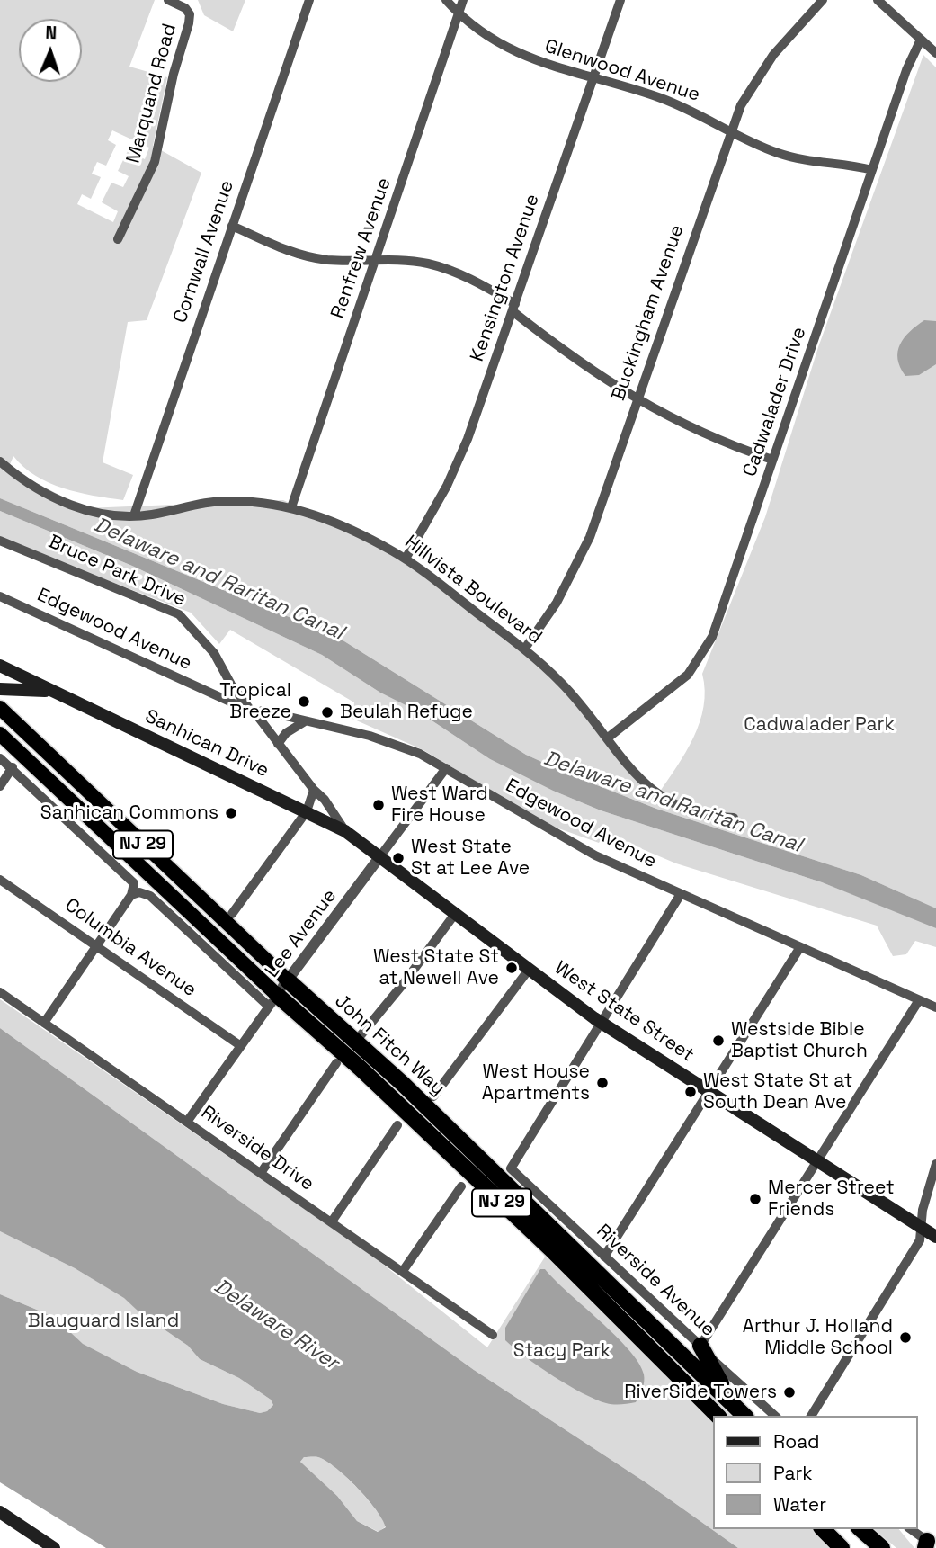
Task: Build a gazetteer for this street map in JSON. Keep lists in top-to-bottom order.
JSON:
{
  "streets": {
    "highway": ["NJ 29", "John Fitch Way"],
    "main road": ["Sanhican Drive", "West State Street"],
    "street": [
      "Glenwood Avenue",
      "Marquand Road",
      "Renfrew Avenue",
      "Cornwall Avenue",
      "Kensington Avenue",
      "Buckingham Avenue",
      "Cadwalader Drive",
      "Bruce Park Drive",
      "Hillvista Boulevard",
      "Edgewood Avenue",
      "Lee Avenue",
      "Columbia Avenue",
      "Riverside Drive",
      "Riverside Avenue"
    ]
  },
  "crossings": [
    ["Glenwood Avenue", "Renfrew Avenue"],
    ["Glenwood Avenue", "Kensington Avenue"],
    ["Glenwood Avenue", "Buckingham Avenue"],
    ["Glenwood Avenue", "Cadwalader Drive"],
    ["Renfrew Avenue", "Hillvista Boulevard"],
    ["Cornwall Avenue", "Hillvista Boulevard"],
    ["Kensington Avenue", "Hillvista Boulevard"],
    ["Buckingham Avenue", "Hillvista Boulevard"],
    ["Cadwalader Drive", "Hillvista Boulevard"],
    ["Bruce Park Drive", "Edgewood Avenue"],
    ["Bruce Park Drive", "West State Street"],
    ["Edgewood Avenue", "Lee Avenue"],
    ["Edgewood Avenue", "West State Street"],
    ["Sanhican Drive", "West State Street"],
    ["Lee Avenue", "Columbia Avenue"],
    ["Lee Avenue", "West State Street"],
    ["Lee Avenue", "John Fitch Way"],
    ["Lee Avenue", "Riverside Drive"],
    ["West State Street", "Riverside Avenue"]
  ],
  "water": ["Delaware and Raritan Canal", "Delaware River"],
  "parks": ["Cadwalader Park", "Blauguard Island", "Stacy Park"],
  "places": [
    "Tropical Breeze",
    "Beulah Refuge",
    "West Ward Fire House",
    "Sanhican Commons",
    "West State St at Lee Ave",
    "West State St at Newell Ave",
    "Westside Bible Baptist Church",
    "West House Apartments",
    "West State St at South Dean Ave",
    "Mercer Street Friends",
    "Arthur J. Holland Middle School",
    "RiverSide Towers"
  ],
  "legend": ["Road", "Park", "Water"],
  "north": "top"
}
